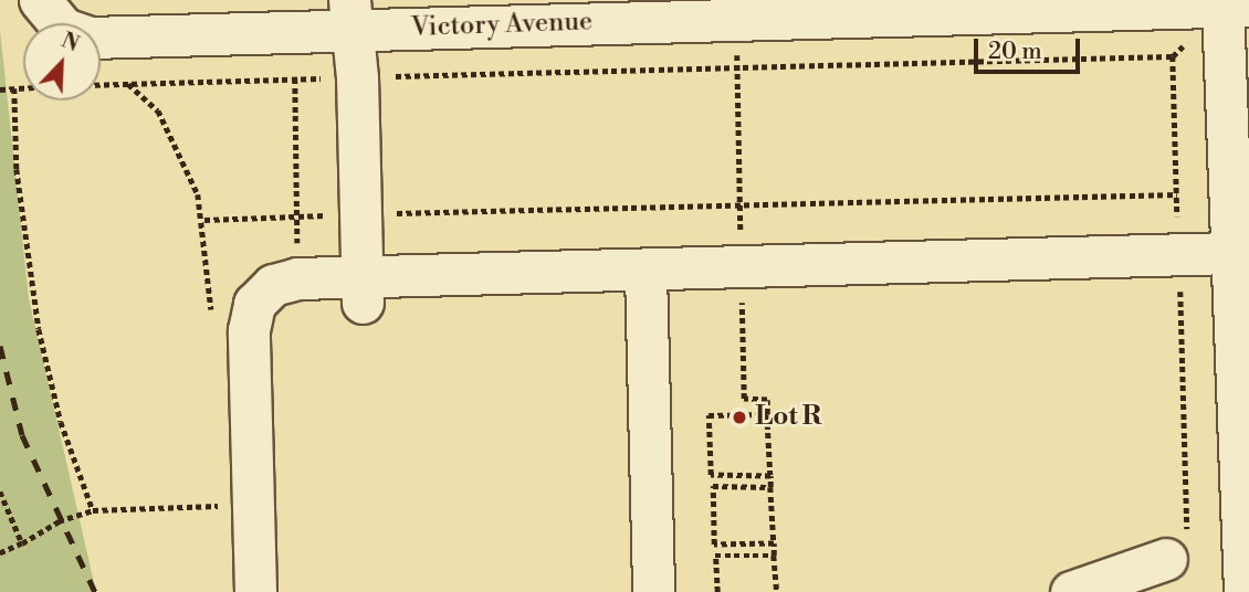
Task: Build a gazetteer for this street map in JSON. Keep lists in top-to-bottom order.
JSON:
{
  "streets": {
    "street": ["Victory Avenue"]
  },
  "places": ["Lot R"],
  "scale_bar": "20 m",
  "north": "top right"
}
